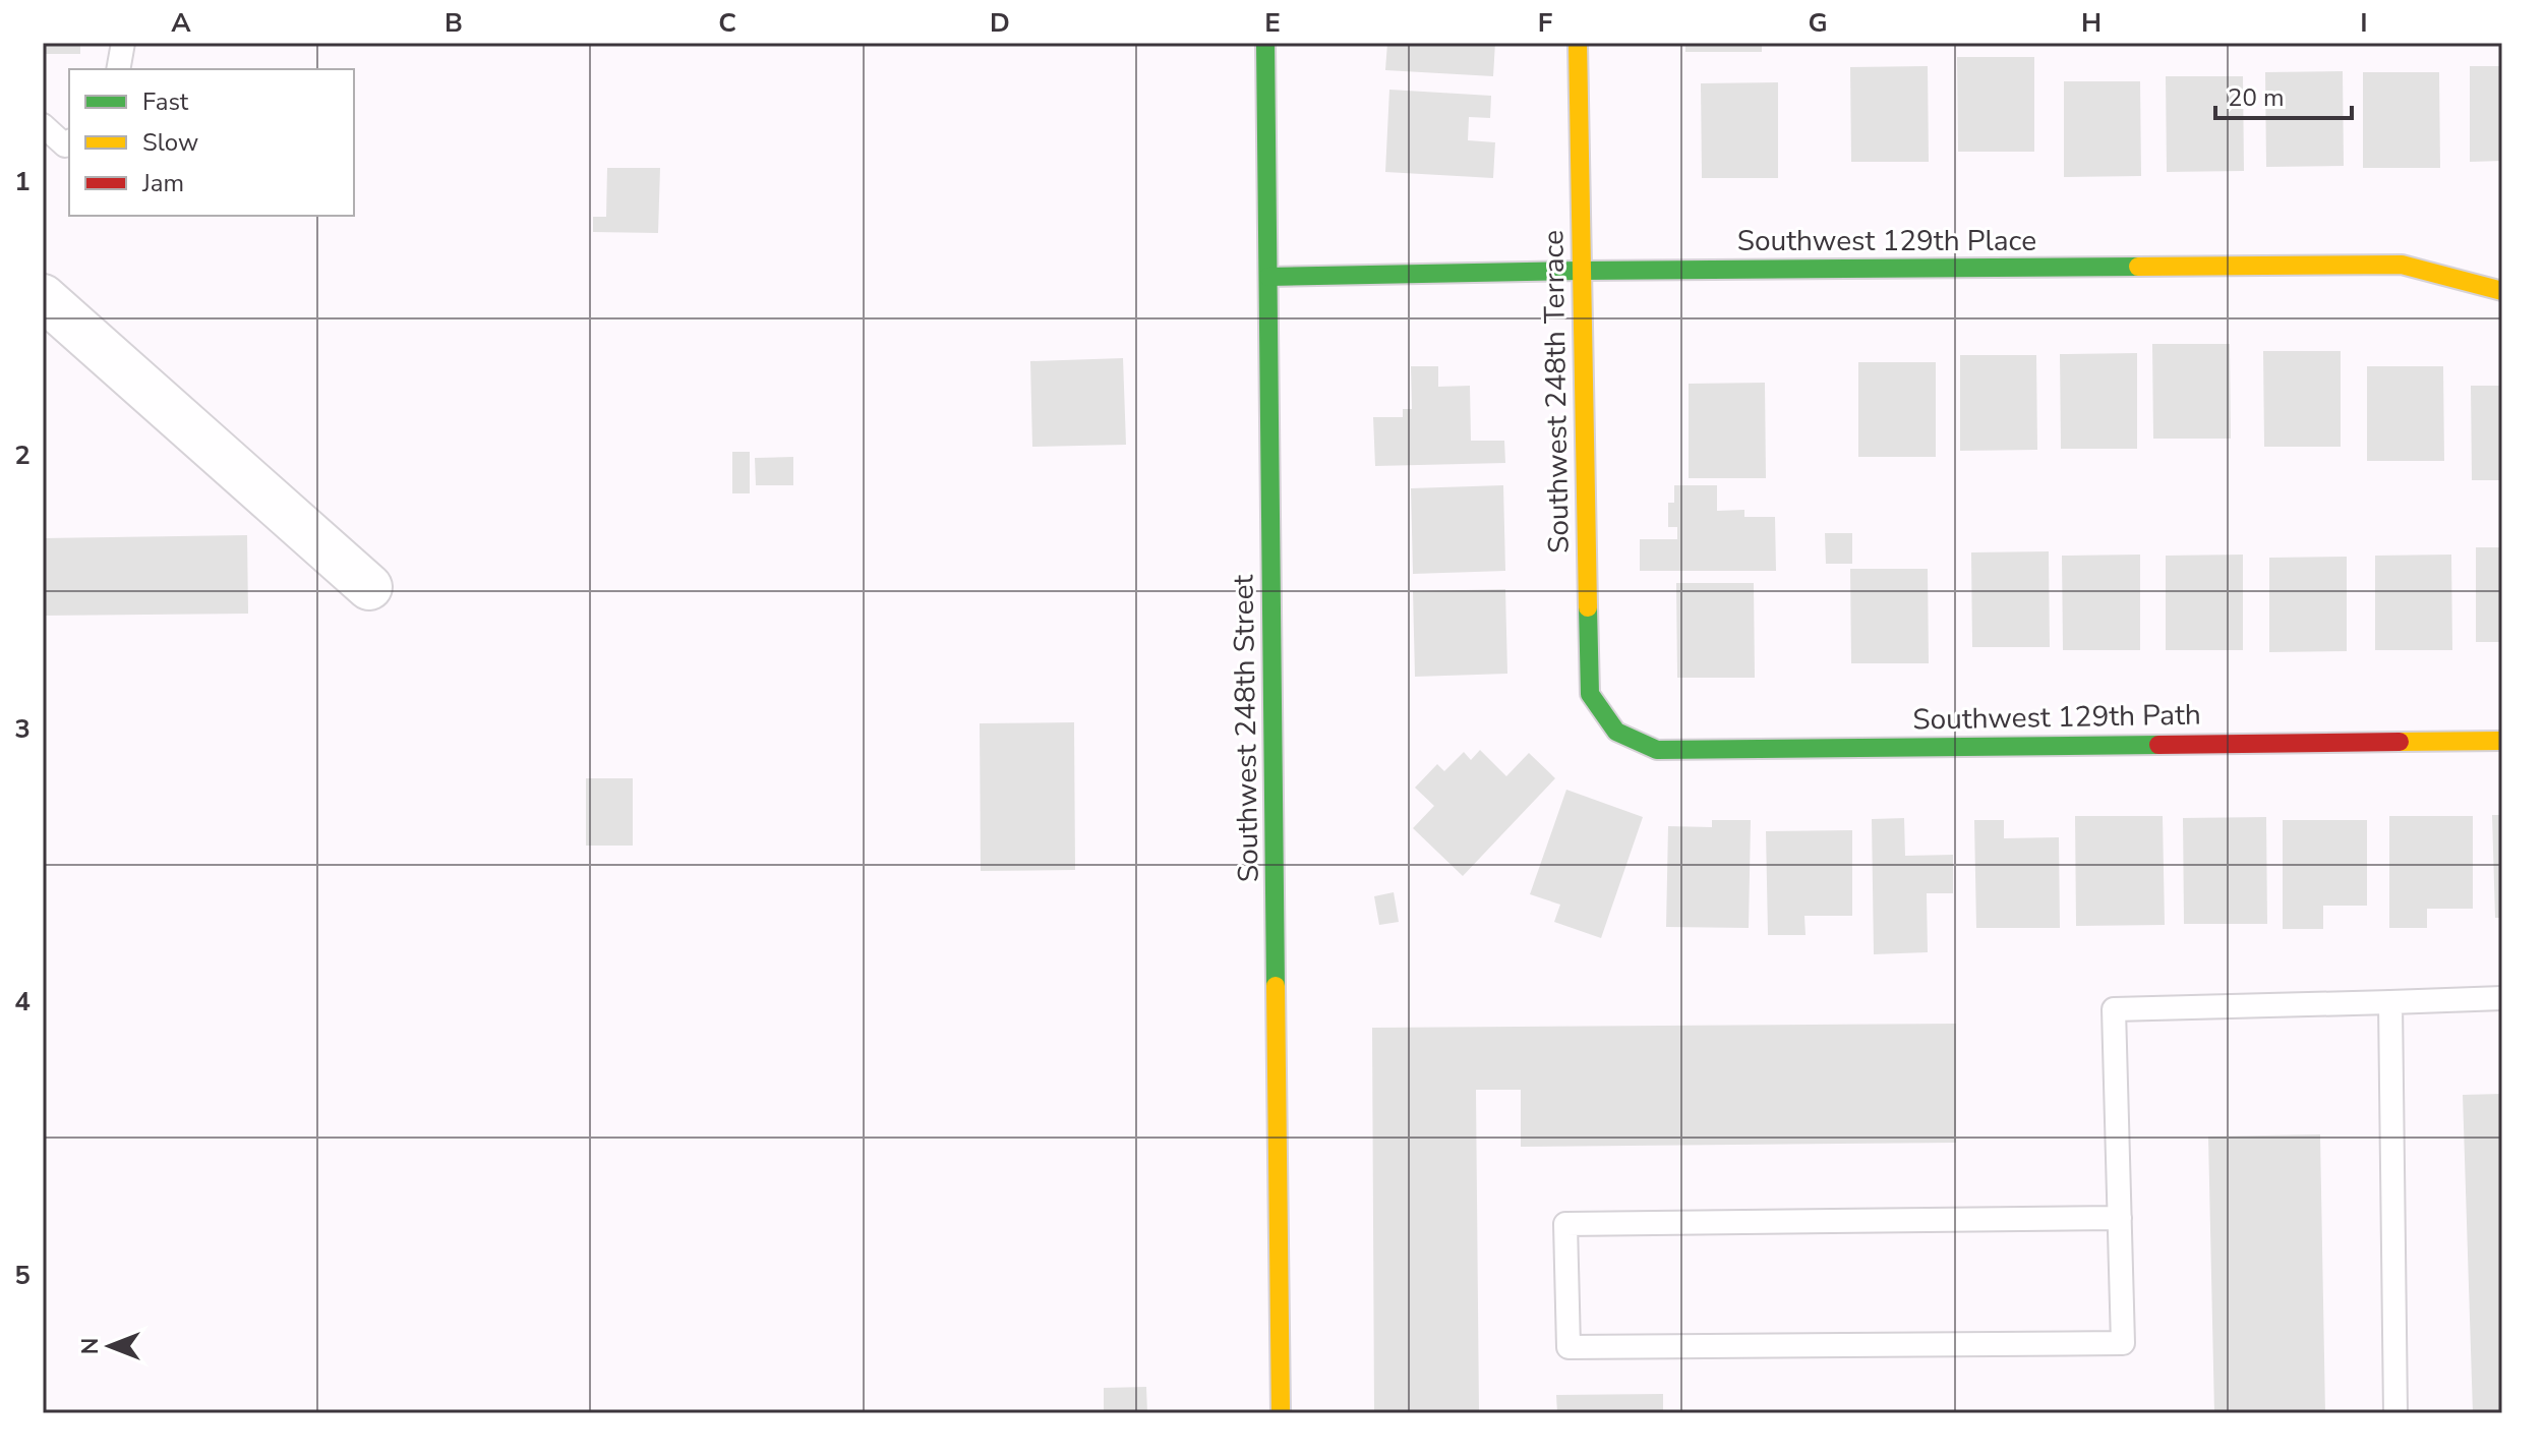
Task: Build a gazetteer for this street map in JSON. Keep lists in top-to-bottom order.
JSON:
{
  "streets": {
    "street": [
      "Southwest 129th Place",
      "Southwest 248th Terrace",
      "Southwest 129th Path",
      "Southwest 248th Street"
    ]
  },
  "crossings": [
    ["Southwest 129th Place", "Southwest 248th Terrace"],
    ["Southwest 129th Place", "Southwest 248th Street"],
    ["Southwest 248th Terrace", "Southwest 129th Path"]
  ],
  "legend": ["Fast", "Slow", "Jam"],
  "scale_bar": "20 m",
  "north": "left",
  "grid": {
    "columns": [
      "A",
      "B",
      "C",
      "D",
      "E",
      "F",
      "G",
      "H",
      "I"
    ],
    "rows": [
      "1",
      "2",
      "3",
      "4",
      "5"
    ]
  }
}
